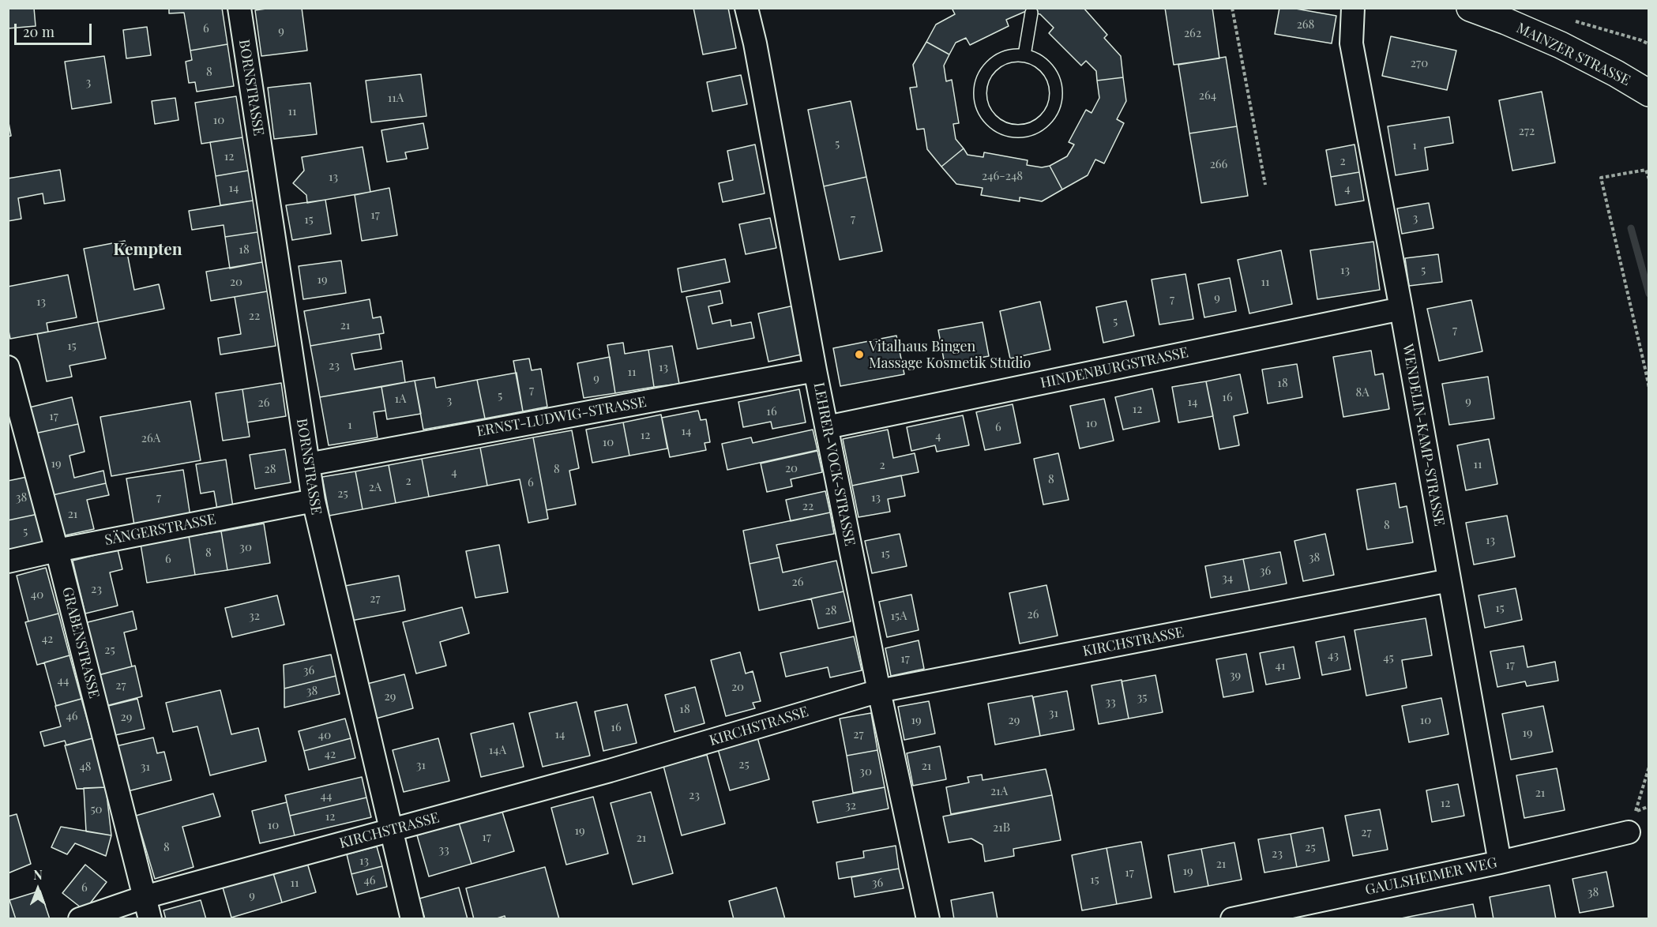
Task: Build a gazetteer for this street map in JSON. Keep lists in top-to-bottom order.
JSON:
{
  "streets": {
    "main road": ["MAINZER STRASSE"],
    "street": [
      "BORNSTRASSE",
      "HINDENBURGSTRASSE",
      "ERNST-LUDWIG-STRASSE",
      "WENDELIN-KAMP-STRASSE",
      "LEHRER-VOCK-STRASSE",
      "SÄNGERSTRASSE",
      "KIRCHSTRASSE",
      "GRABENSTRASSE",
      "GAULSHEIMER WEG"
    ]
  },
  "crossings": [
    ["BORNSTRASSE", "ERNST-LUDWIG-STRASSE"],
    ["BORNSTRASSE", "SÄNGERSTRASSE"],
    ["BORNSTRASSE", "KIRCHSTRASSE"],
    ["HINDENBURGSTRASSE", "WENDELIN-KAMP-STRASSE"],
    ["HINDENBURGSTRASSE", "LEHRER-VOCK-STRASSE"],
    ["ERNST-LUDWIG-STRASSE", "LEHRER-VOCK-STRASSE"],
    ["WENDELIN-KAMP-STRASSE", "KIRCHSTRASSE"],
    ["WENDELIN-KAMP-STRASSE", "GAULSHEIMER WEG"],
    ["LEHRER-VOCK-STRASSE", "KIRCHSTRASSE"],
    ["SÄNGERSTRASSE", "GRABENSTRASSE"],
    ["KIRCHSTRASSE", "GRABENSTRASSE"]
  ],
  "districts": ["Kempten"],
  "places": ["Vitalhaus Bingen Massage Kosmetik Studio"],
  "house_numbers": [
    "268",
    "6",
    "9",
    "262",
    "270",
    "8",
    "3",
    "264",
    "11A",
    "11",
    "10",
    "272",
    "5",
    "1",
    "12",
    "2",
    "266",
    "246-248",
    "13",
    "14",
    "4",
    "17",
    "3",
    "7",
    "15",
    "18",
    "13",
    "5",
    "19",
    "20",
    "11",
    "9",
    "7",
    "13",
    "22",
    "5",
    "21",
    "7",
    "15",
    "23",
    "13",
    "11",
    "9",
    "18",
    "7",
    "8A",
    "5",
    "16",
    "1A",
    "3",
    "9",
    "14",
    "26",
    "12",
    "16",
    "17",
    "10",
    "1",
    "6",
    "14",
    "12",
    "4",
    "26A",
    "10",
    "19",
    "11",
    "2",
    "20",
    "28",
    "8",
    "4",
    "8",
    "2",
    "6",
    "2A",
    "25",
    "38",
    "7",
    "13",
    "22",
    "21",
    "8",
    "5",
    "13",
    "30",
    "8",
    "15",
    "38",
    "6",
    "36",
    "34",
    "26",
    "23",
    "40",
    "27",
    "15",
    "28",
    "26",
    "32",
    "15A",
    "42",
    "25",
    "43",
    "45",
    "17",
    "17",
    "41",
    "36",
    "39",
    "44",
    "27",
    "20",
    "38",
    "29",
    "35",
    "33",
    "18",
    "31",
    "46",
    "29",
    "19",
    "29",
    "10",
    "16",
    "19",
    "14",
    "27",
    "40",
    "14A",
    "42",
    "25",
    "31",
    "21",
    "48",
    "31",
    "30",
    "21A",
    "21",
    "23",
    "44",
    "12",
    "32",
    "50",
    "12",
    "10",
    "21B",
    "19",
    "27",
    "17",
    "21",
    "8",
    "25",
    "33",
    "23",
    "13",
    "21",
    "19",
    "17",
    "15",
    "46",
    "11",
    "36",
    "6",
    "38",
    "9"
  ],
  "scale_bar": "20 m",
  "north": "top"
}
